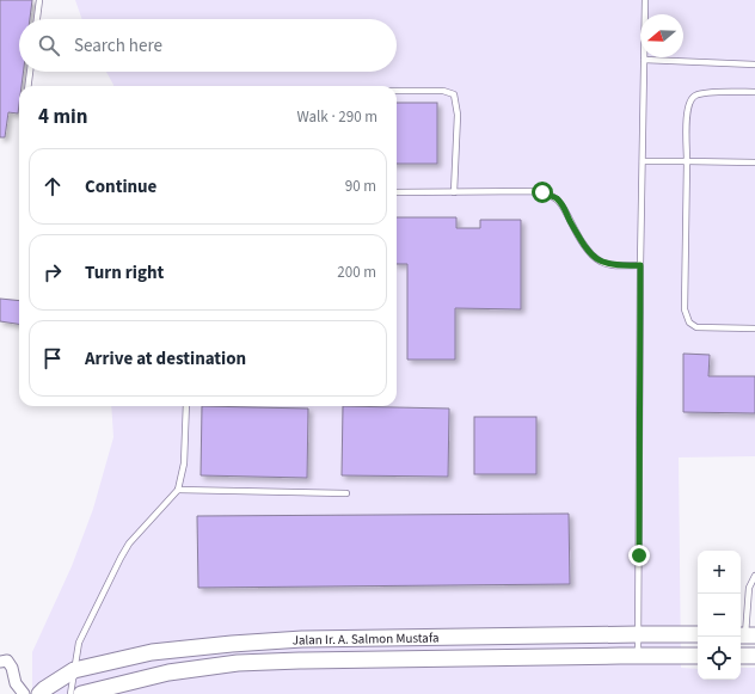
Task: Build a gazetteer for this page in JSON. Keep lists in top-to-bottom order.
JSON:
{
  "streets": {
    "street": ["Jalan Ir. A. Salmon Mustafa"]
  },
  "north": "left",
  "page": {
    "search": "Search here",
    "heading": ["4 min", "Walk · 290 m"],
    "list": [
      ["Continue", "90 m"],
      ["Turn right", "200 m"],
      "Arrive at destination"
    ],
    "map_buttons": ["+", "−"]
  }
}
